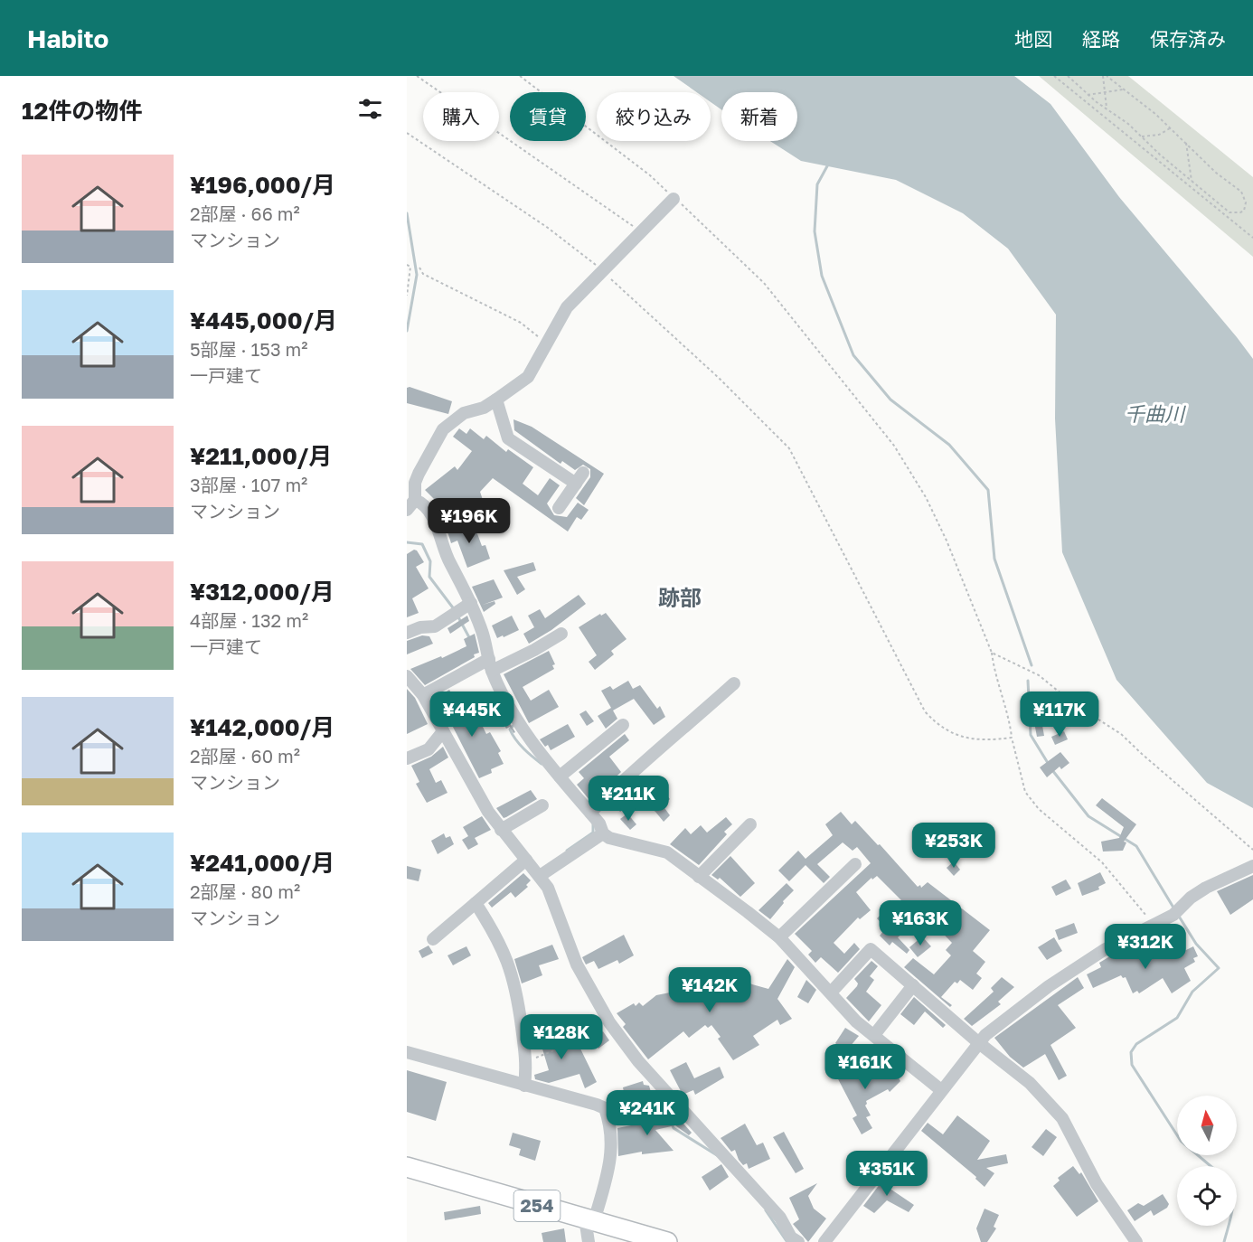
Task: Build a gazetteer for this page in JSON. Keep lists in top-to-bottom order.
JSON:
{
  "streets": {
    "highway": ["254"]
  },
  "districts": ["跡部"],
  "water": ["千曲川"],
  "north": "top",
  "page": {
    "header": "Habito",
    "nav": ["地図", "経路", "保存済み"],
    "heading": "12件の物件",
    "chip": [
      "購入",
      "賃貸",
      "絞り込み",
      "新着"
    ],
    "list": [
      {
        "name": "¥196,000/月",
        "note": "2部屋 · 66 m² · マンション"
      },
      {
        "name": "¥445,000/月",
        "note": "5部屋 · 153 m² · 一戸建て"
      },
      {
        "name": "¥211,000/月",
        "note": "3部屋 · 107 m² · マンション"
      },
      {
        "name": "¥312,000/月",
        "note": "4部屋 · 132 m² · 一戸建て"
      },
      {
        "name": "¥142,000/月",
        "note": "2部屋 · 60 m² · マンション"
      },
      {
        "name": "¥241,000/月",
        "note": "2部屋 · 80 m² · マンション"
      }
    ],
    "price": [
      "¥196K",
      "¥445K",
      "¥117K",
      "¥211K",
      "¥253K",
      "¥163K",
      "¥312K",
      "¥142K",
      "¥128K",
      "¥161K",
      "¥241K",
      "¥351K"
    ]
  }
}
